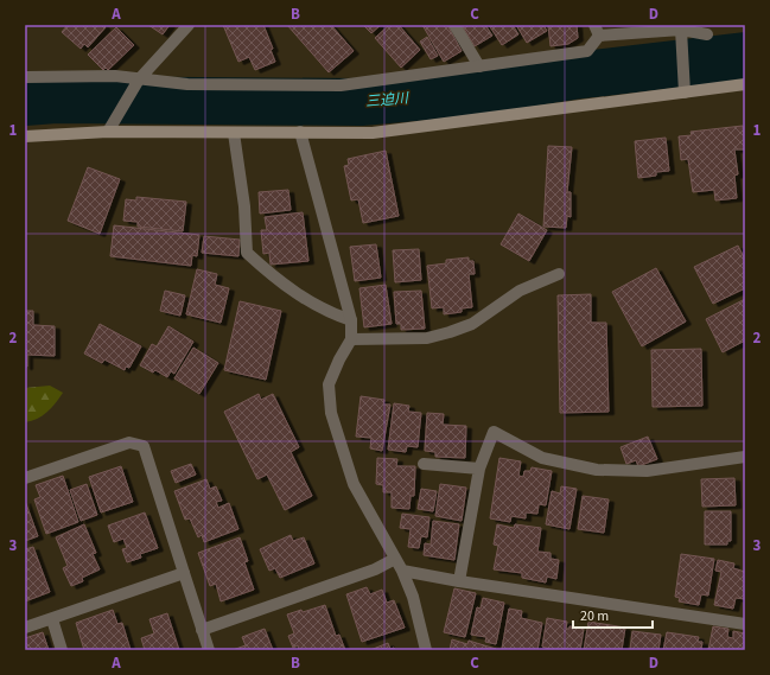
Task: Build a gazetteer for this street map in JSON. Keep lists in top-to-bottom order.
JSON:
{
  "water": ["三迫川"],
  "scale_bar": "20 m",
  "grid": {
    "columns": [
      "A",
      "B",
      "C",
      "D"
    ],
    "rows": ["1", "2", "3"]
  }
}
